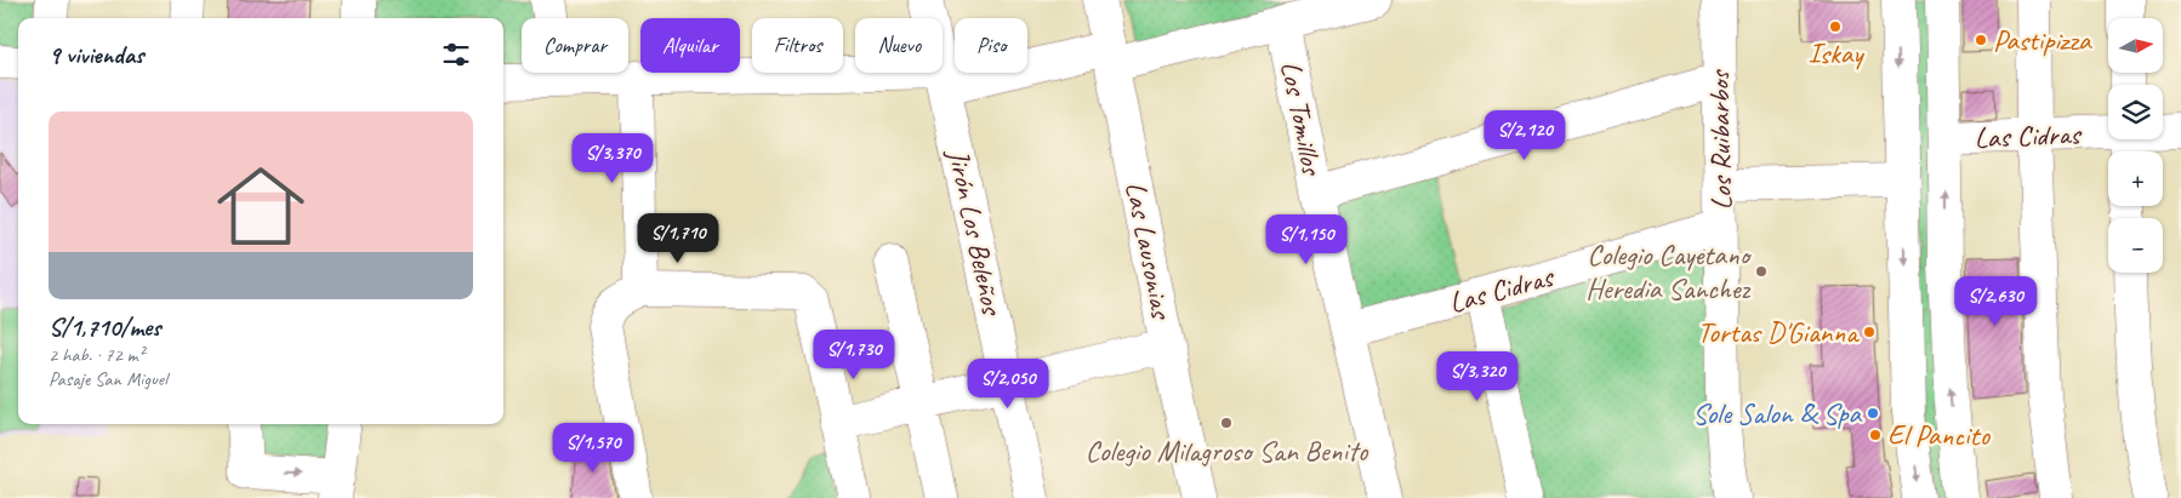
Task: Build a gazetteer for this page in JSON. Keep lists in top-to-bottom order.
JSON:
{
  "streets": {
    "street": [
      "Los Tomillos",
      "Las Cidras",
      "Los Ruibarbos",
      "Jirón Los Beleños",
      "Las Lausonias"
    ]
  },
  "crossings": [
    ["Los Tomillos", "Las Cidras"],
    ["Las Cidras", "Los Ruibarbos"]
  ],
  "places": [
    "Iskay",
    "Pastipizza",
    "Colegio Cayetano Heredia Sanchez",
    "Tortas D'Gianna",
    "Sole Salon & Spa",
    "Colegio Milagroso San Benito",
    "El Pancito"
  ],
  "north": "right",
  "page": {
    "map_buttons": ["+", "−"],
    "chip": [
      "Comprar",
      "Alquilar",
      "Filtros",
      "Nuevo",
      "Piso"
    ],
    "heading": "9 viviendas",
    "list": [
      {
        "name": "S/1,710/mes",
        "note": "2 hab. · 72 m² · Pasaje San Miguel"
      }
    ],
    "price": [
      "S/2,120",
      "S/3,370",
      "S/1,710",
      "S/1,150",
      "S/2,630",
      "S/1,730",
      "S/3,320",
      "S/2,050",
      "S/1,570"
    ]
  }
}
